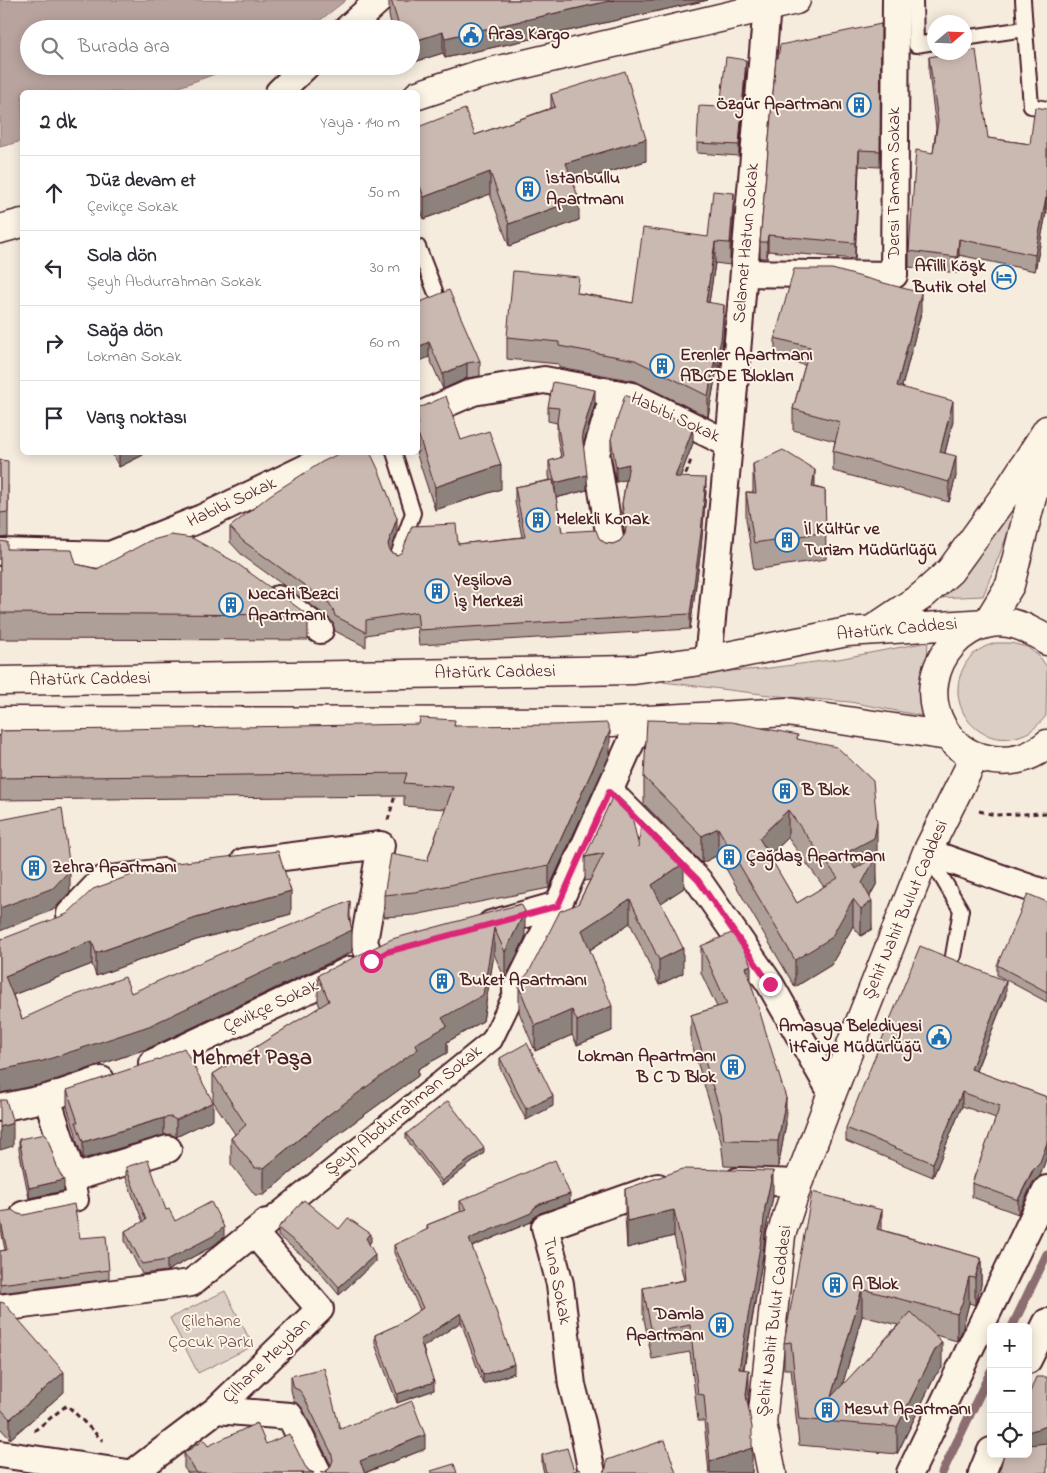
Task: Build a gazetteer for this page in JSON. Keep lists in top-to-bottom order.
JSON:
{
  "streets": {
    "main road": ["Atatürk Caddesi", "Şehit Nahit Bulut Caddesi"],
    "street": [
      "Dersi Tamam Sokak",
      "Selamet Hatun Sokak",
      "Habibi Sokak",
      "Çevikçe Sokak",
      "Şeyh Abdurrahman Sokak",
      "Tuna Sokak",
      "Çilhane Meydan"
    ]
  },
  "crossings": [
    ["Dersi Tamam Sokak", "Selamet Hatun Sokak"],
    ["Selamet Hatun Sokak", "Habibi Sokak"],
    ["Selamet Hatun Sokak", "Atatürk Caddesi"],
    ["Şeyh Abdurrahman Sokak", "Çilhane Meydan"]
  ],
  "districts": ["Mehmet Paşa"],
  "parks": ["Çilehane Çocuk Parkı"],
  "places": {
    "public building": ["Aras Kargo", "Amasya Belediyesi İtfaiye Müdürlüğü"],
    "building": [
      "Özgür Apartmanı",
      "İstanbullu Apartmanı",
      "Erenler Apartmanı ABCDE Blokları",
      "Melekli Konak",
      "İl Kültür ve Turizm Müdürlüğü",
      "Yeşilova İş Merkezi",
      "Necati Bezci Apartmanı",
      "B Blok",
      "Çağdaş Apartmanı",
      "Zehra Apartmanı",
      "Buket Apartmanı",
      "Lokman Apartmanı B C D Blok",
      "A Blok",
      "Damla Apartmanı",
      "Mesut Apartmanı"
    ],
    "hotel": ["Afilli Köşk Butik Otel"]
  },
  "north": "right",
  "page": {
    "search": "Burada ara",
    "heading": ["2 dk", "Yaya · 140 m"],
    "list": [
      ["Düz devam et", "Çevikçe Sokak", "50 m"],
      ["Sola dön", "Şeyh Abdurrahman Sokak", "30 m"],
      ["Sağa dön", "Lokman Sokak", "60 m"],
      "Varış noktası"
    ],
    "map_buttons": ["+", "−"]
  }
}
